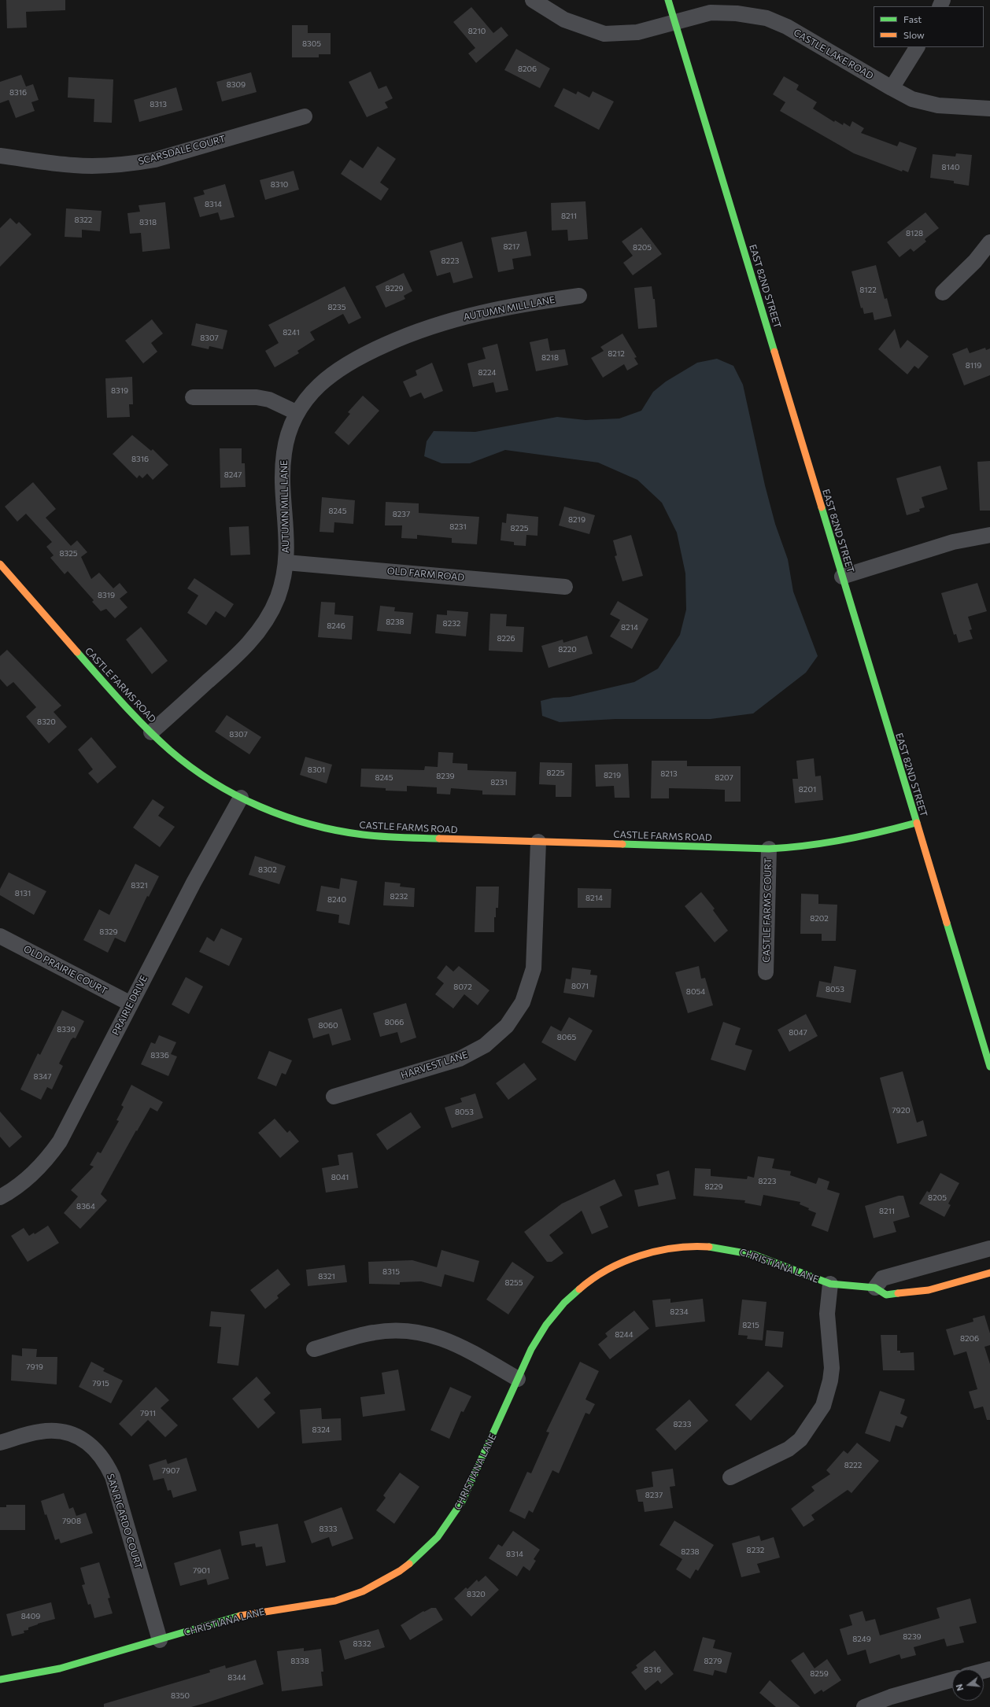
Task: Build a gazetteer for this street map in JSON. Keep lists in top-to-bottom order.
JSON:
{
  "streets": {
    "street": [
      "CASTLE LAKE ROAD",
      "SCARSDALE COURT",
      "EAST 82ND STREET",
      "AUTUMN MILL LANE",
      "OLD FARM ROAD",
      "CASTLE FARMS ROAD",
      "CASTLE FARMS COURT",
      "OLD PRAIRIE COURT",
      "PRAIRIE DRIVE",
      "HARVEST LANE",
      "CHRISTIANA LANE",
      "SAN RICARDO COURT"
    ]
  },
  "crossings": [
    ["CASTLE LAKE ROAD", "EAST 82ND STREET"],
    ["EAST 82ND STREET", "CASTLE FARMS ROAD"],
    ["AUTUMN MILL LANE", "OLD FARM ROAD"],
    ["AUTUMN MILL LANE", "CASTLE FARMS ROAD"],
    ["CASTLE FARMS ROAD", "CASTLE FARMS COURT"],
    ["CASTLE FARMS ROAD", "PRAIRIE DRIVE"],
    ["CASTLE FARMS ROAD", "HARVEST LANE"],
    ["OLD PRAIRIE COURT", "PRAIRIE DRIVE"],
    ["CHRISTIANA LANE", "SAN RICARDO COURT"]
  ],
  "house_numbers": [
    "8210",
    "8305",
    "8206",
    "8309",
    "8316",
    "8313",
    "8140",
    "8310",
    "8314",
    "8211",
    "8322",
    "8318",
    "8128",
    "8217",
    "8205",
    "8223",
    "8229",
    "8122",
    "8235",
    "8241",
    "8307",
    "8212",
    "8218",
    "8119",
    "8224",
    "8319",
    "8316",
    "8247",
    "8245",
    "8237",
    "8219",
    "8231",
    "8225",
    "8325",
    "8319",
    "8238",
    "8232",
    "8246",
    "8214",
    "8226",
    "8220",
    "8320",
    "8307",
    "8301",
    "8225",
    "8213",
    "8219",
    "8239",
    "8245",
    "8207",
    "8231",
    "8201",
    "8302",
    "8321",
    "8131",
    "8232",
    "8214",
    "8240",
    "8202",
    "8329",
    "8071",
    "8072",
    "8053",
    "8054",
    "8066",
    "8060",
    "8339",
    "8047",
    "8065",
    "8336",
    "8347",
    "7920",
    "8053",
    "8041",
    "8223",
    "8229",
    "8205",
    "8364",
    "8211",
    "8315",
    "8321",
    "8255",
    "8234",
    "8215",
    "8244",
    "8206",
    "7919",
    "7915",
    "7911",
    "8233",
    "8324",
    "8222",
    "7907",
    "8237",
    "7908",
    "8333",
    "8232",
    "8238",
    "8314",
    "7901",
    "8320",
    "8409",
    "8239",
    "8249",
    "8332",
    "8338",
    "8279",
    "8316",
    "8259",
    "8344",
    "8350"
  ],
  "legend": ["Fast", "Slow"],
  "north": "left"
}
